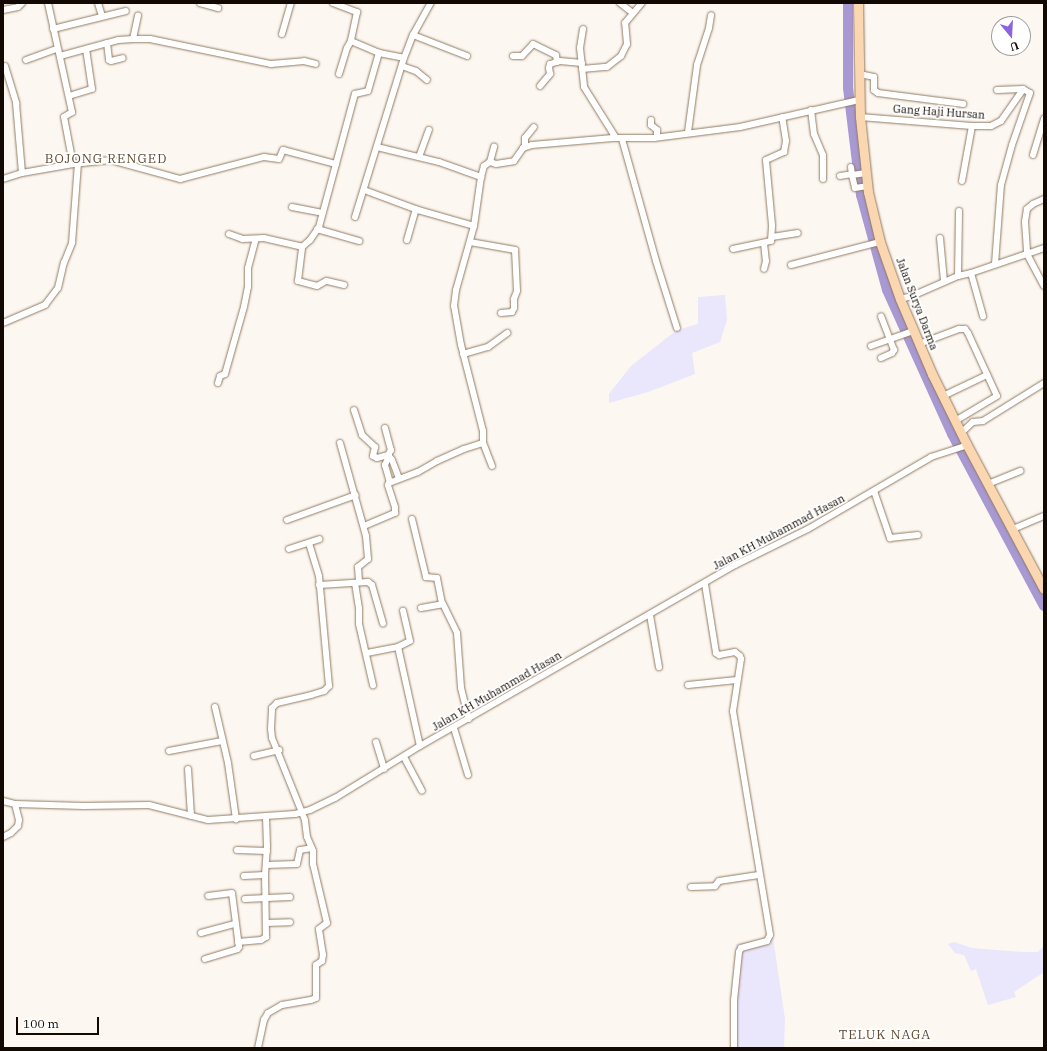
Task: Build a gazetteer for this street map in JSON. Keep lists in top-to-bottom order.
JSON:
{
  "streets": {
    "main road": ["Jalan Surya Darma"],
    "street": ["Gang Haji Hursan", "Jalan KH Muhammad Hasan"]
  },
  "crossings": [
    ["Gang Haji Hursan", "Jalan Surya Darma"],
    ["Jalan Surya Darma", "Jalan KH Muhammad Hasan"]
  ],
  "districts": ["BOJONG RENGED", "TELUK NAGA"],
  "scale_bar": "100 m",
  "north": "bottom"
}
